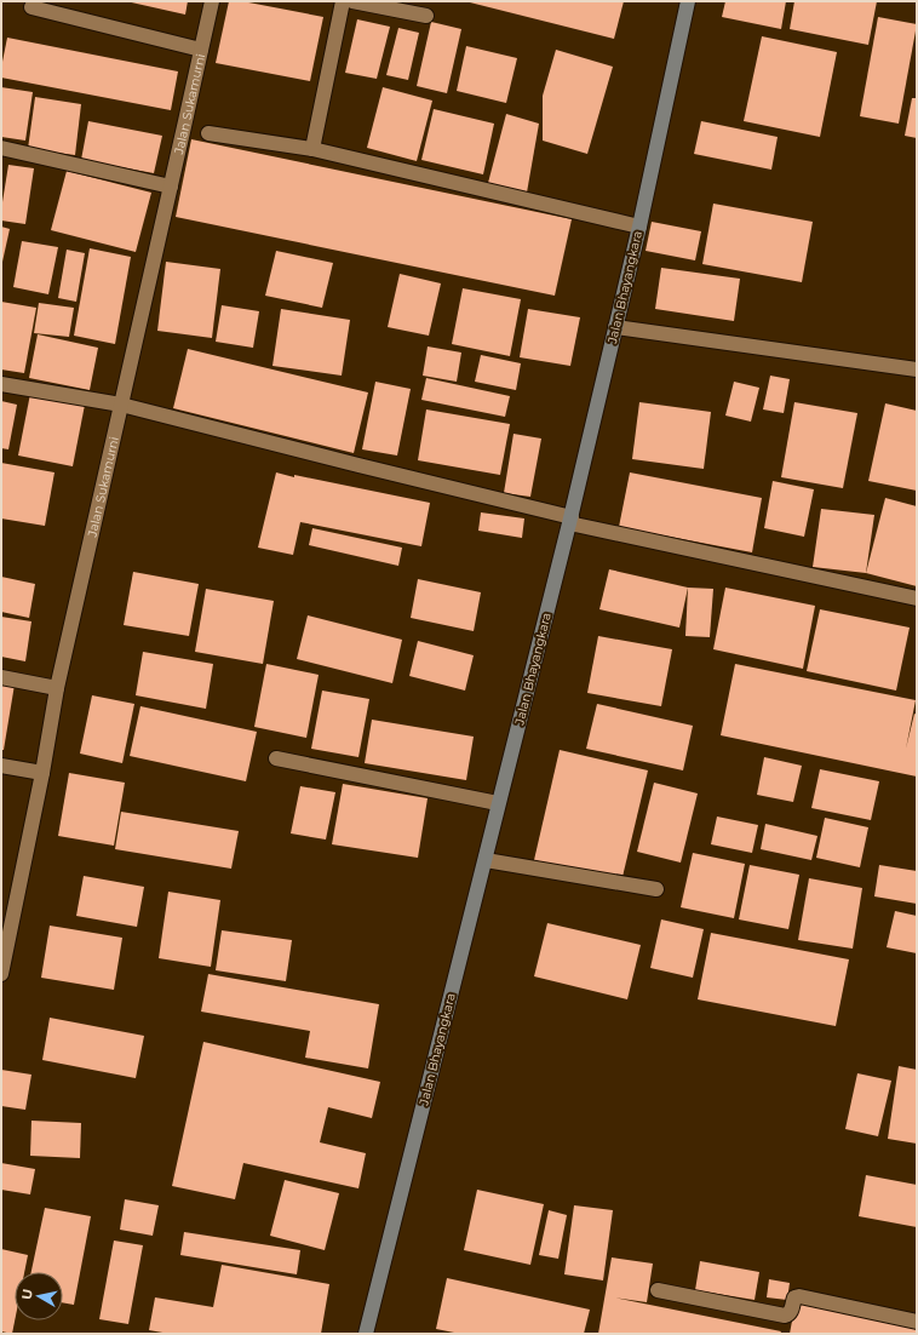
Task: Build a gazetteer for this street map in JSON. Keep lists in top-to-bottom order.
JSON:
{
  "streets": {
    "main road": ["Jalan Bhayangkara"],
    "street": ["Jalan Sukamurni"]
  },
  "north": "left"
}
